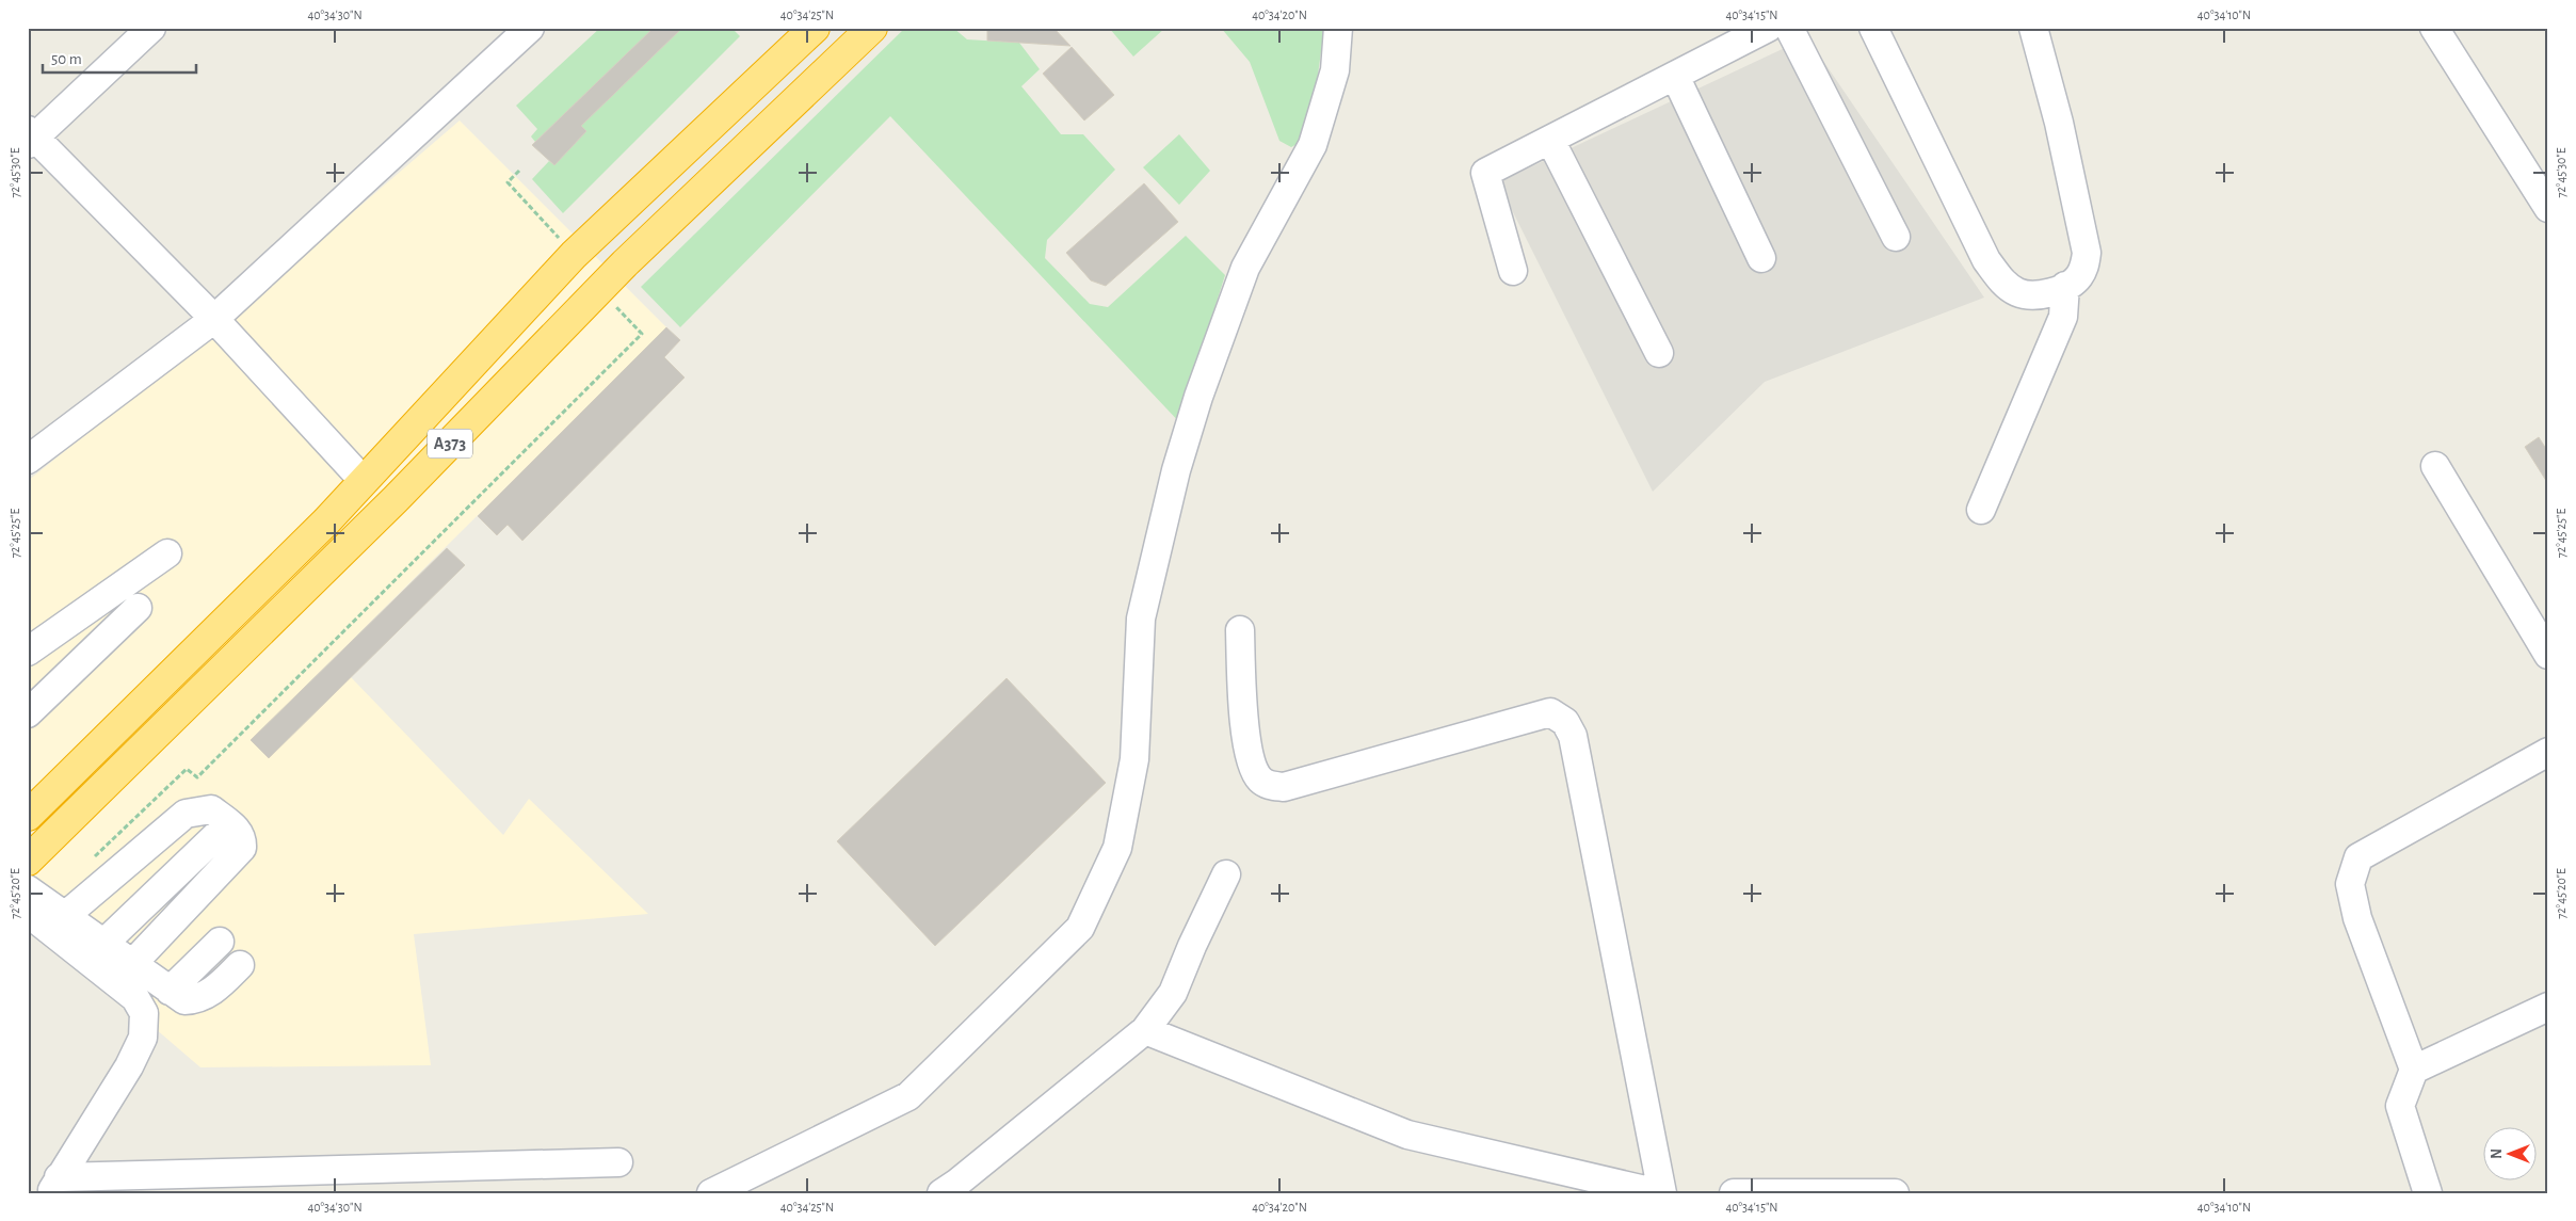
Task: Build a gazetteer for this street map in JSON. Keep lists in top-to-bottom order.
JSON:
{
  "streets": {
    "highway": ["A373"]
  },
  "scale_bar": "50 m",
  "north": "left",
  "coordinates": [
    "40°34'30\"N",
    "40°34'25\"N",
    "40°34'20\"N",
    "40°34'15\"N",
    "40°34'10\"N",
    "72°45'30\"E",
    "72°45'25\"E",
    "72°45'20\"E"
  ]
}
